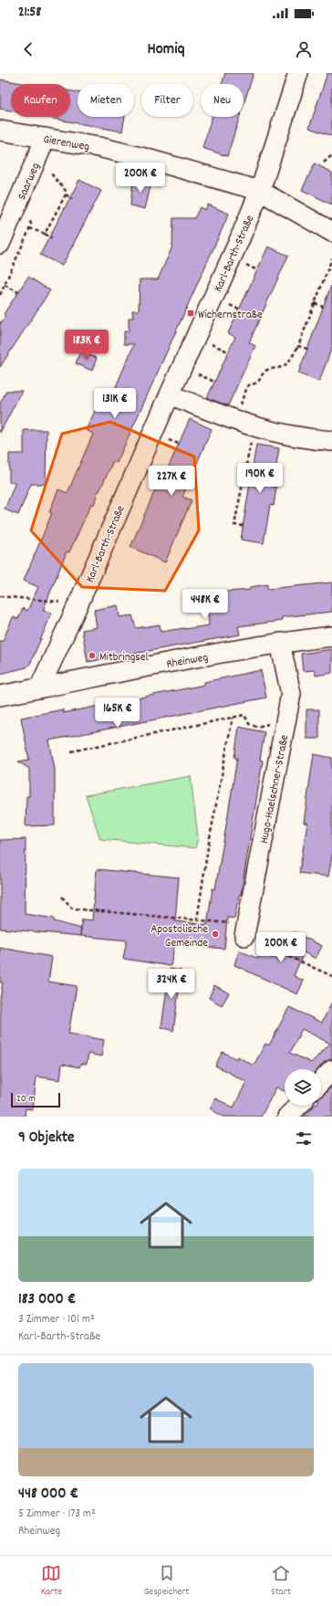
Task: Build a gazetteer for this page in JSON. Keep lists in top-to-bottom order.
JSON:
{
  "streets": {
    "street": [
      "Gierenweg",
      "Saarweg",
      "Karl-Barth-Straße",
      "Rheinweg",
      "Hugo-Haelschner-Straße"
    ]
  },
  "crossings": [
    ["Gierenweg", "Saarweg"],
    ["Gierenweg", "Karl-Barth-Straße"],
    ["Karl-Barth-Straße", "Rheinweg"],
    ["Rheinweg", "Hugo-Haelschner-Straße"]
  ],
  "places": {
    "transit": ["Wichernstraße"],
    "other": ["Mitbringsel", "Apostolische Gemeinde"]
  },
  "scale_bar": "20 m",
  "page": {
    "status": "21:58",
    "header": "Homiq",
    "chip": [
      "Kaufen",
      "Mieten",
      "Filter",
      "Neu"
    ],
    "price": [
      "200K €",
      "183K €",
      "131K €",
      "190K €",
      "227K €",
      "448K €",
      "165K €",
      "200K €",
      "324K €"
    ],
    "scale": "20 m",
    "heading": "9 Objekte",
    "list": [
      {
        "name": "183 000 €",
        "note": "3 Zimmer · 101 m² · Karl-Barth-Straße"
      },
      {
        "name": "448 000 €",
        "note": "5 Zimmer · 173 m² · Rheinweg"
      }
    ],
    "tabs": ["Karte", "Gespeichert", "Start"]
  }
}
